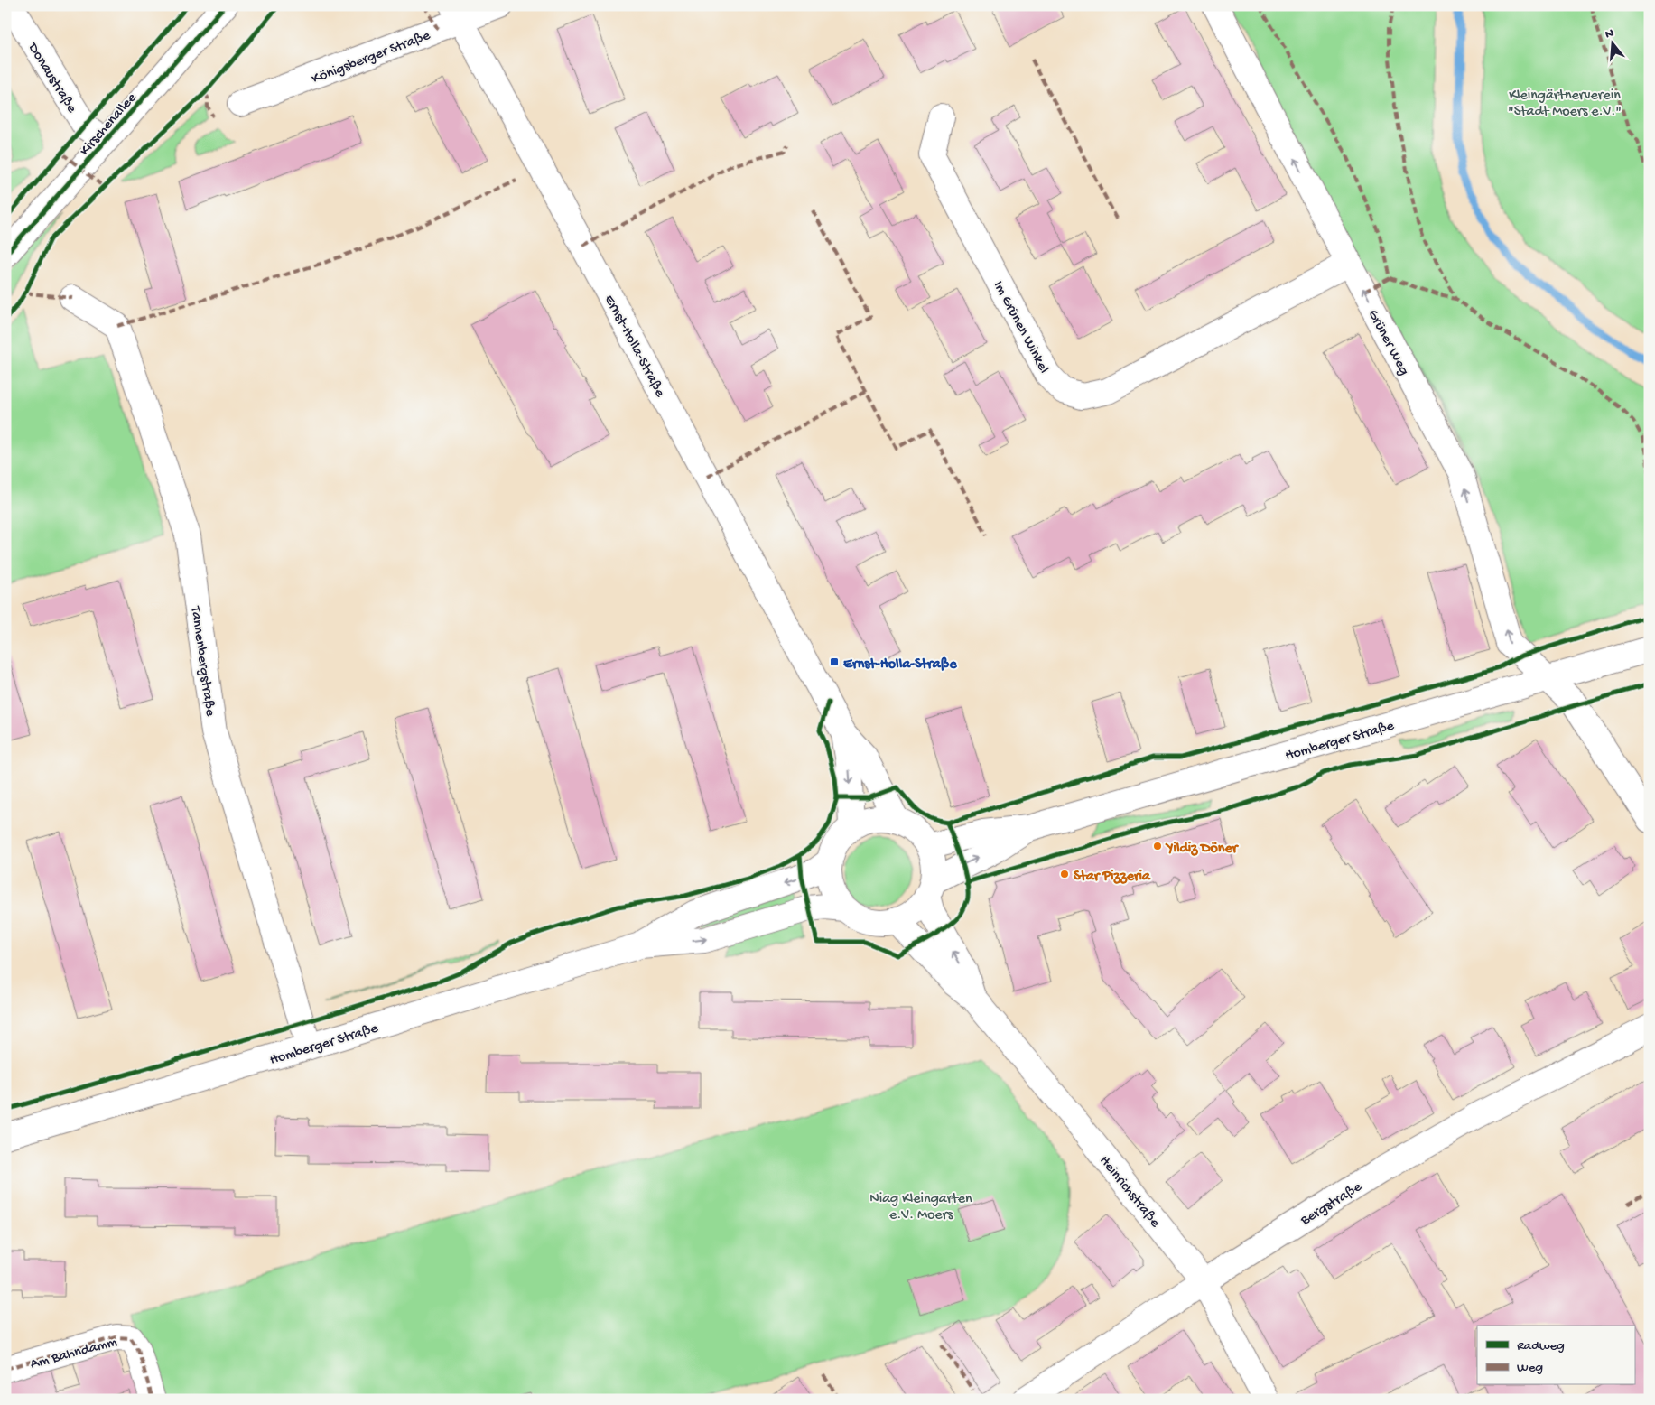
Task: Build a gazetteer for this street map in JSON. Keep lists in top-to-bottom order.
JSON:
{
  "streets": {
    "street": [
      "Königsberger Straße",
      "Donaustraße",
      "Kirschenallee",
      "Im Grünen Winkel",
      "Grüner Weg",
      "Ernst-Holla-Straße",
      "Tannenbergstraße",
      "Homberger Straße",
      "Heinrichstraße",
      "Bergstraße",
      "Am Bahndamm"
    ]
  },
  "crossings": [
    ["Königsberger Straße", "Ernst-Holla-Straße"],
    ["Donaustraße", "Kirschenallee"],
    ["Im Grünen Winkel", "Grüner Weg"],
    ["Grüner Weg", "Homberger Straße"],
    ["Ernst-Holla-Straße", "Homberger Straße"],
    ["Ernst-Holla-Straße", "Heinrichstraße"],
    ["Tannenbergstraße", "Homberger Straße"],
    ["Homberger Straße", "Heinrichstraße"],
    ["Heinrichstraße", "Bergstraße"]
  ],
  "one_way": ["Grüner Weg"],
  "parks": ["Kleingärtnerverein \"Stadt Moers e.V.\"", "Niag Kleingarten e.V. Moers"],
  "places": {
    "transit": ["Ernst-Holla-Straße"],
    "other": ["Yildiz Döner", "Star Pizzeria"]
  },
  "legend": ["Radweg", "Weg"],
  "north": "top"
}
